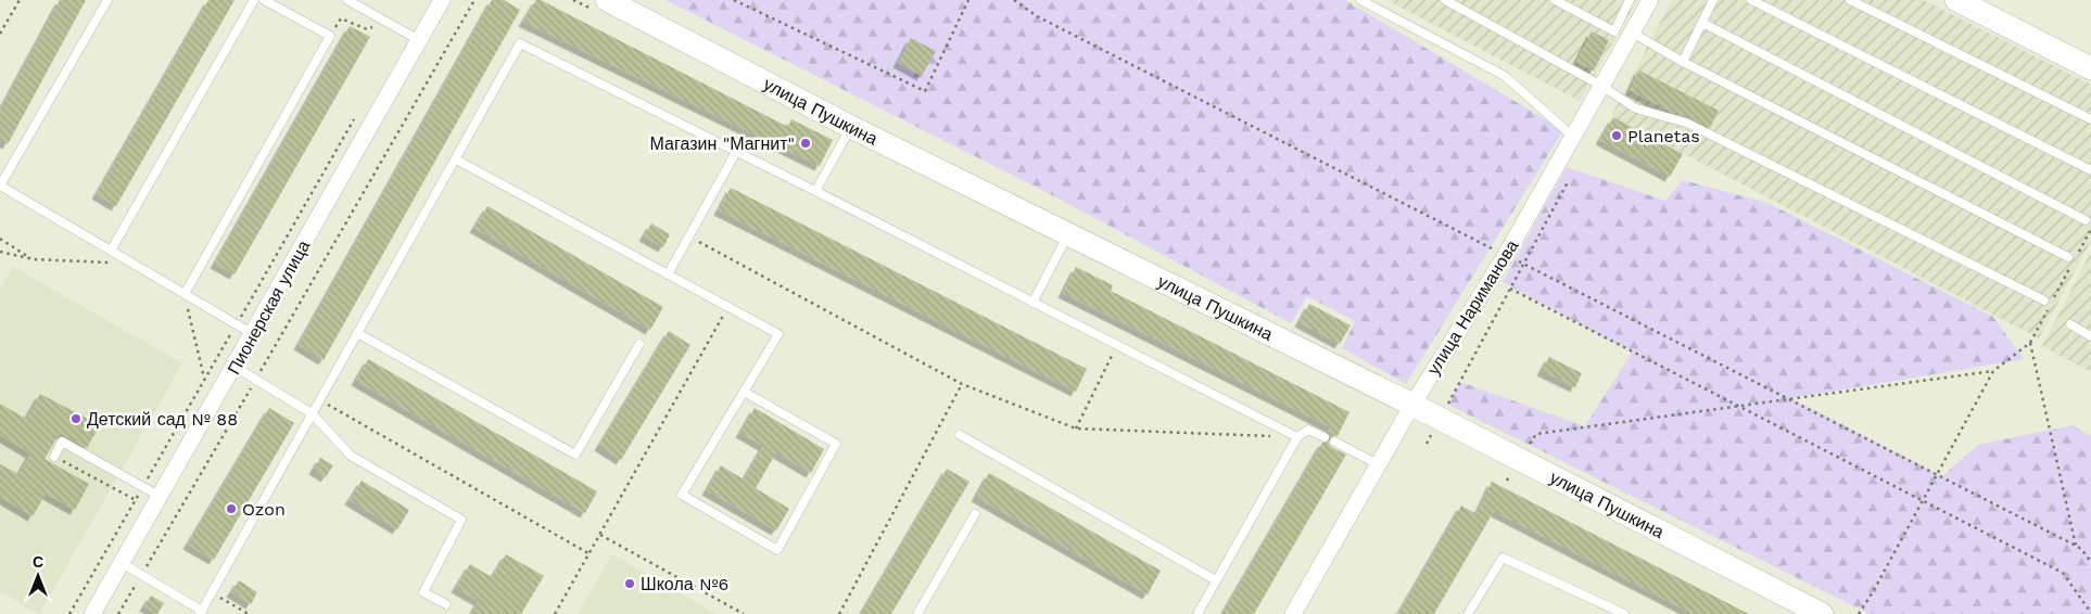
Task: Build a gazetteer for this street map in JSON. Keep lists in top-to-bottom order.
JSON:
{
  "streets": {
    "street": ["улица Пушкина", "Пионерская улица", "улица Нариманова"]
  },
  "crossings": [
    ["улица Пушкина", "улица Нариманова"]
  ],
  "places": [
    "Planetas",
    "Магазин \"Магнит\"",
    "Детский сад № 88",
    "Ozon",
    "Школа №6"
  ],
  "north": "top"
}
